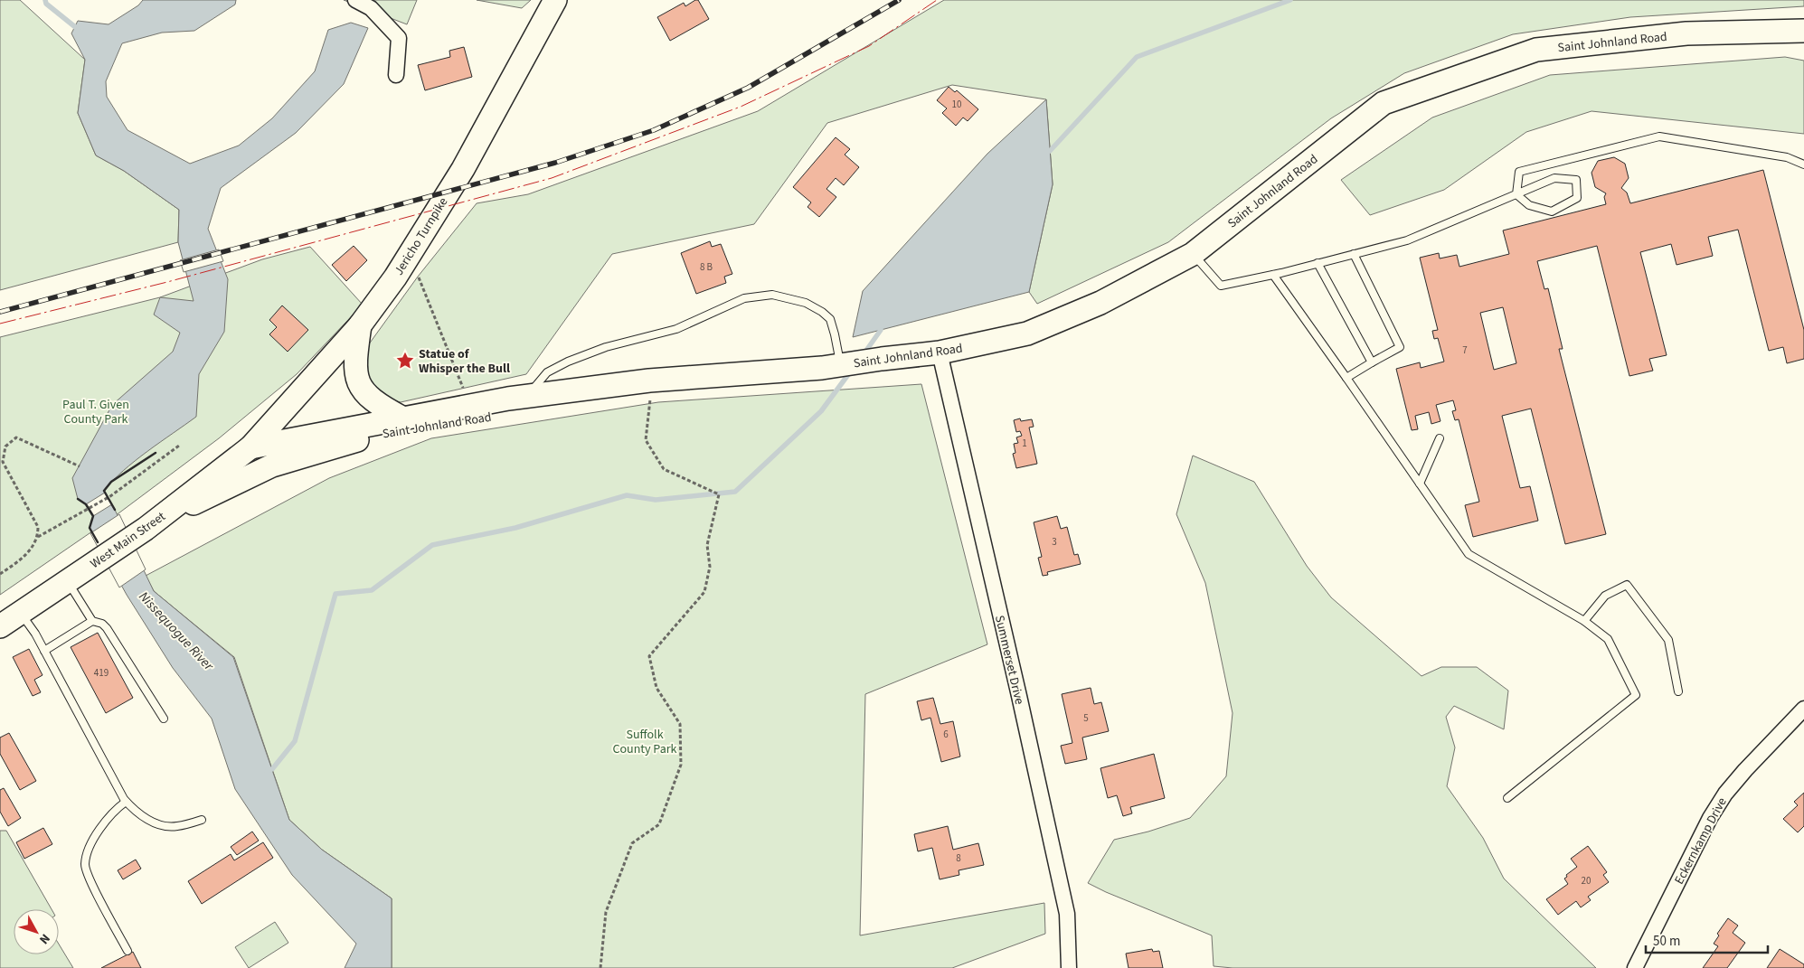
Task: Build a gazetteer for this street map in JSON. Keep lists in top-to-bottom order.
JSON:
{
  "streets": {
    "main road": ["Saint Johnland Road", "Jericho Turnpike", "West Main Street"],
    "street": ["Summerset Drive", "Eckernkamp Drive"]
  },
  "crossings": [
    ["Saint Johnland Road", "Jericho Turnpike"],
    ["Saint Johnland Road", "West Main Street"],
    ["Saint Johnland Road", "Summerset Drive"],
    ["Jericho Turnpike", "West Main Street"]
  ],
  "water": ["Nissequogue River"],
  "parks": ["Paul T. Given County Park", "Suffolk County Park"],
  "places": {
    "place": ["Statue of Whisper the Bull"]
  },
  "house_numbers": [
    "10",
    "8 B",
    "7",
    "1",
    "3",
    "419",
    "5",
    "6",
    "8",
    "20"
  ],
  "scale_bar": "50 m",
  "north": "bottom right"
}
